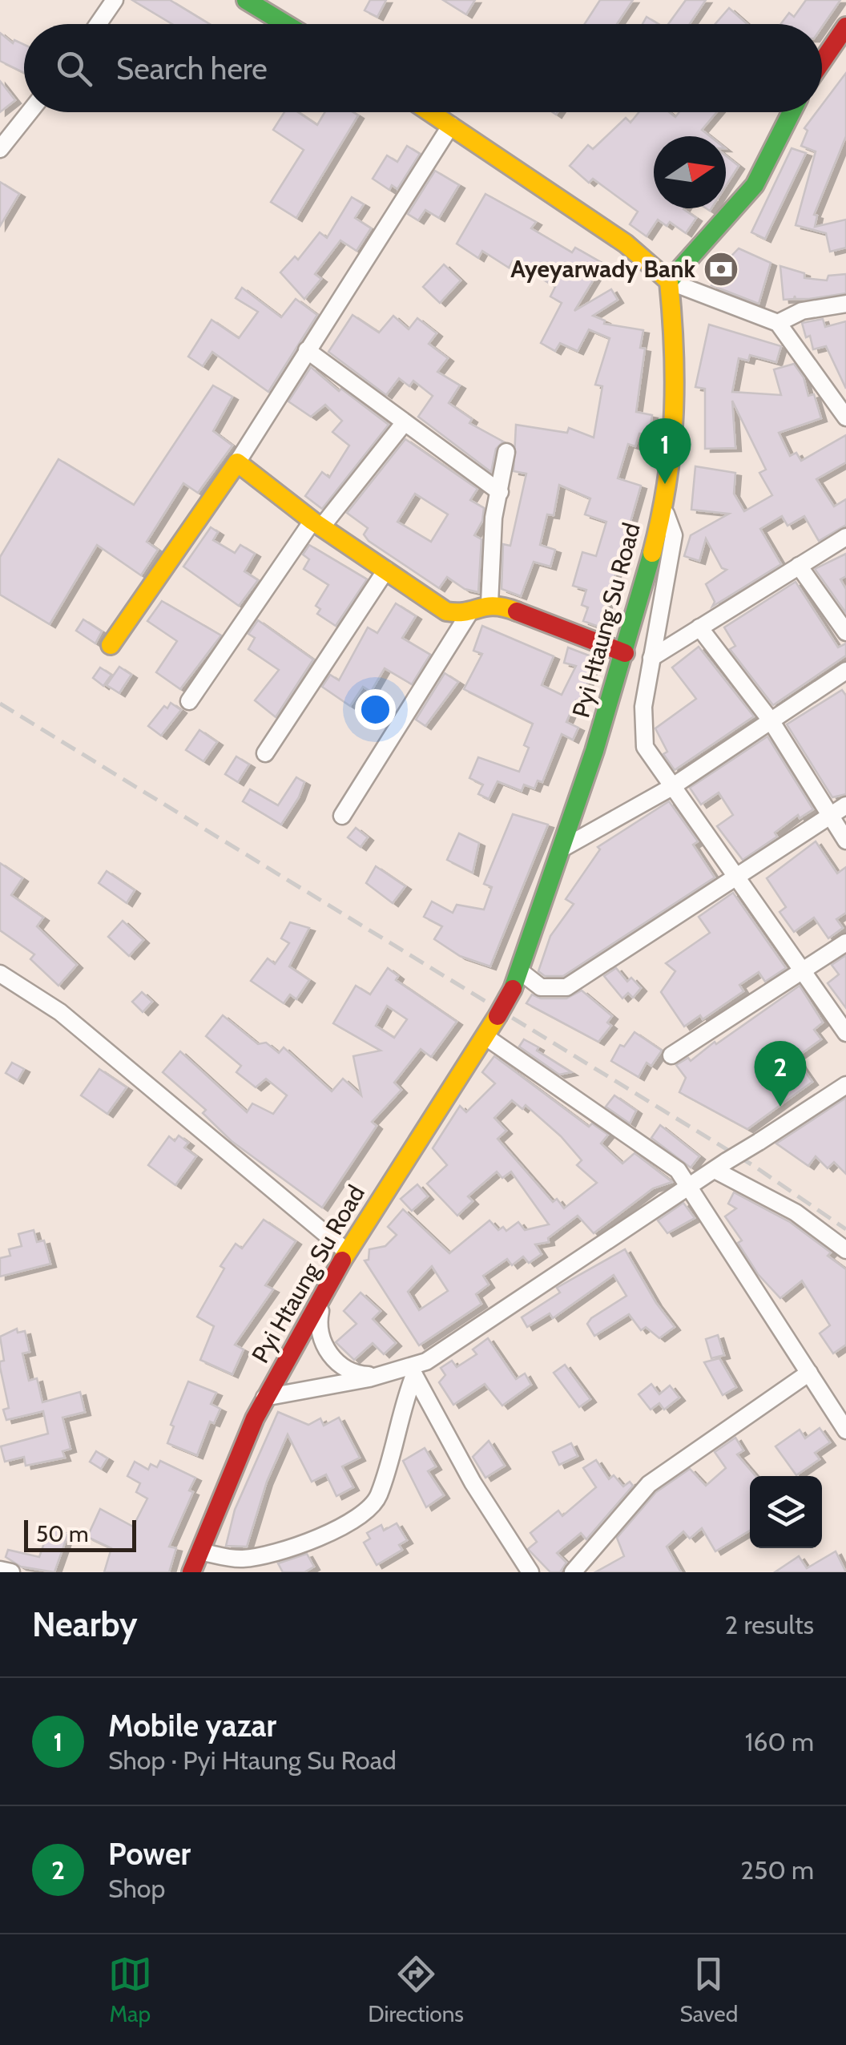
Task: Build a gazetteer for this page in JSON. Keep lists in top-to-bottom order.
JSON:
{
  "streets": {
    "main road": ["Pyi Htaung Su Road"]
  },
  "places": {
    "bank": ["Ayeyarwady Bank"]
  },
  "scale_bar": "50 m",
  "north": "right",
  "page": {
    "search": "Search here",
    "pins": ["1", "2"],
    "scale": "50 m",
    "heading": ["Nearby", "2 results"],
    "list": [
      {
        "mark": "1",
        "name": "Mobile yazar",
        "note": "Shop · Pyi Htaung Su Road",
        "value": "160 m"
      },
      {
        "mark": "2",
        "name": "Power",
        "note": "Shop",
        "value": "250 m"
      }
    ],
    "nav": ["Map", "Directions", "Saved"]
  }
}
